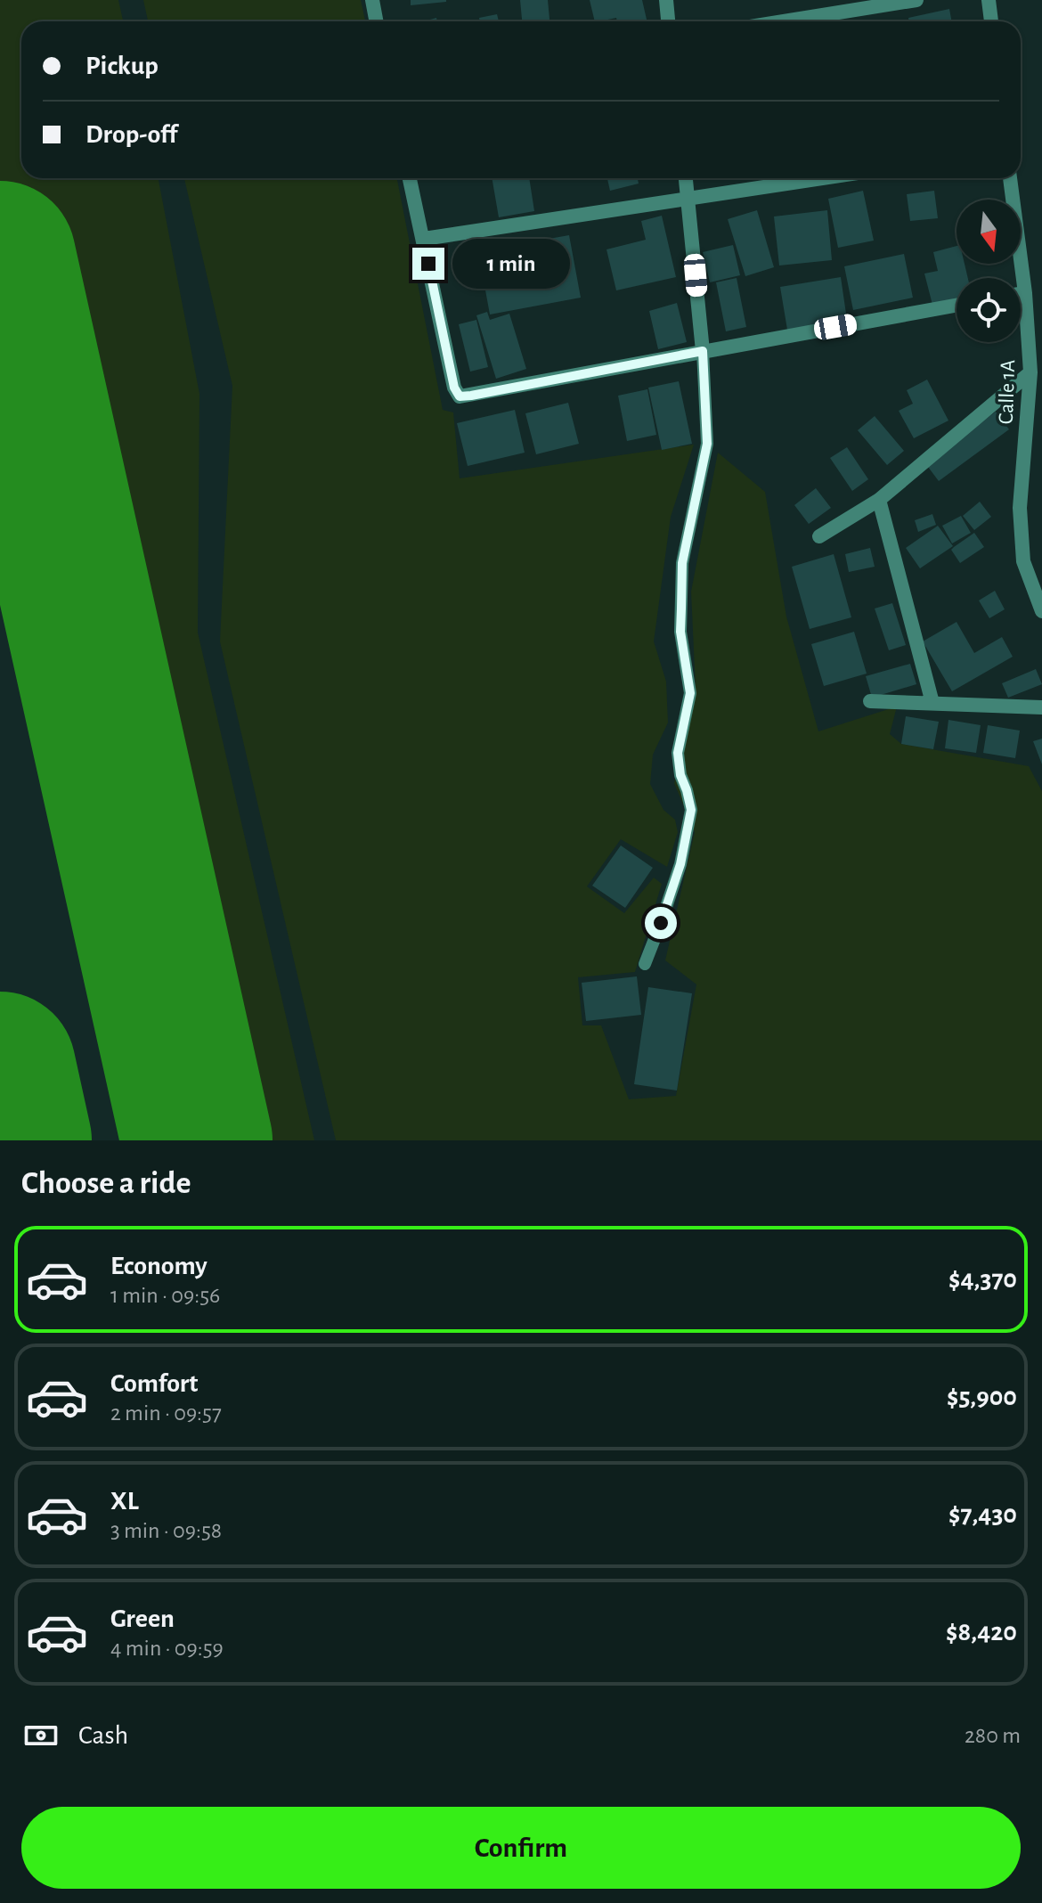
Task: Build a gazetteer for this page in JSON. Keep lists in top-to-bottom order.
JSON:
{
  "streets": {
    "street": ["Calle 1A"]
  },
  "north": "bottom",
  "page": {
    "banner": ["Pickup", "Drop-off"],
    "bubble": "1 min",
    "heading": "Choose a ride",
    "list": [
      {
        "name": "Economy",
        "note": "1 min · 09:56",
        "value": "$4,370"
      },
      {
        "name": "Comfort",
        "note": "2 min · 09:57",
        "value": "$5,900"
      },
      {
        "name": "XL",
        "note": "3 min · 09:58",
        "value": "$7,430"
      },
      {
        "name": "Green",
        "note": "4 min · 09:59",
        "value": "$8,420"
      }
    ],
    "pay": ["Cash", "280 m"],
    "buttons": "Confirm"
  }
}
